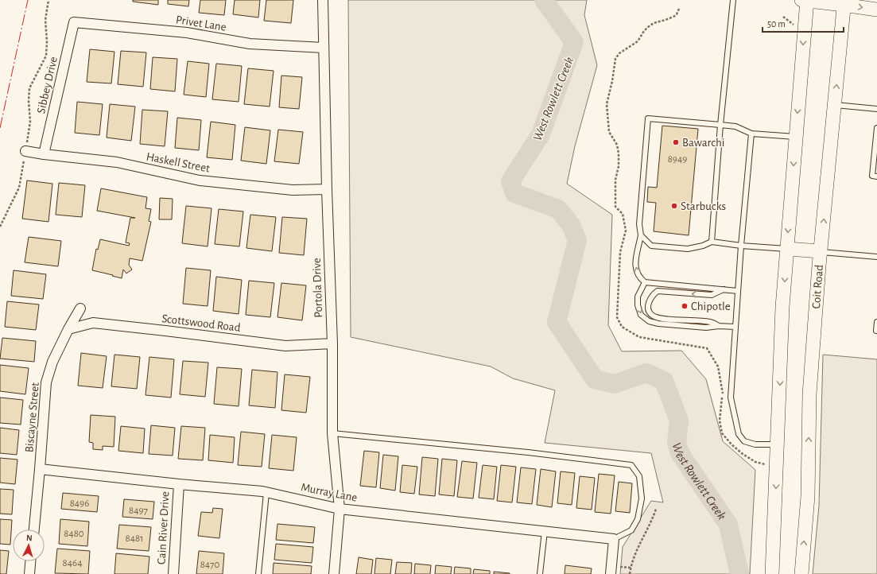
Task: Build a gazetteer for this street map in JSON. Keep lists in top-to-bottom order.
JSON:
{
  "streets": {
    "main road": ["Coit Road"],
    "street": [
      "Privet Lane",
      "Sibbey Drive",
      "Haskell Street",
      "Portola Drive",
      "Scottswood Road",
      "Biscayne Street",
      "Murray Lane",
      "Cain River Drive"
    ]
  },
  "crossings": [
    ["Privet Lane", "Sibbey Drive"],
    ["Privet Lane", "Portola Drive"],
    ["Sibbey Drive", "Haskell Street"],
    ["Haskell Street", "Portola Drive"],
    ["Portola Drive", "Scottswood Road"],
    ["Portola Drive", "Murray Lane"],
    ["Scottswood Road", "Biscayne Street"],
    ["Biscayne Street", "Murray Lane"],
    ["Murray Lane", "Cain River Drive"]
  ],
  "water": ["West Rowlett Creek"],
  "places": ["Bawarchi", "Starbucks", "Chipotle"],
  "house_numbers": [
    "8949",
    "8496",
    "8497",
    "8480",
    "8481",
    "8464",
    "8470"
  ],
  "scale_bar": "50 m",
  "north": "top"
}
